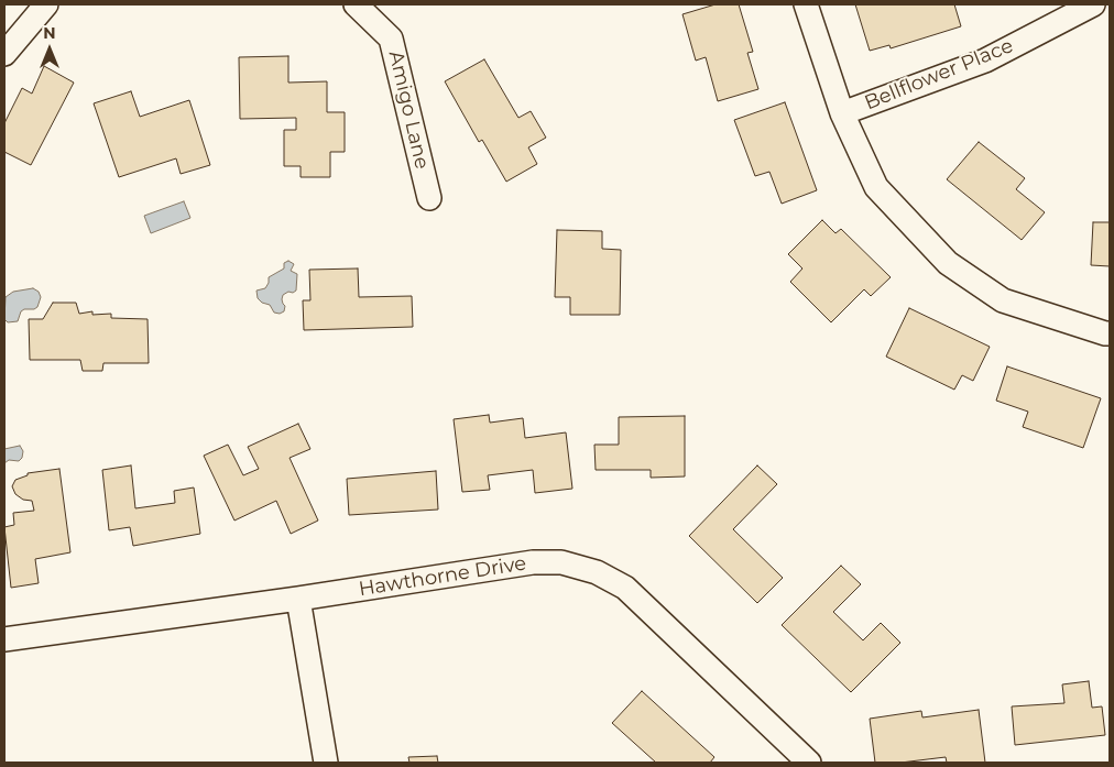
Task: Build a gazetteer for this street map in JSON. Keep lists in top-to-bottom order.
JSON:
{
  "streets": {
    "street": ["Bellflower Place", "Amigo Lane", "Hawthorne Drive"]
  },
  "north": "top"
}
